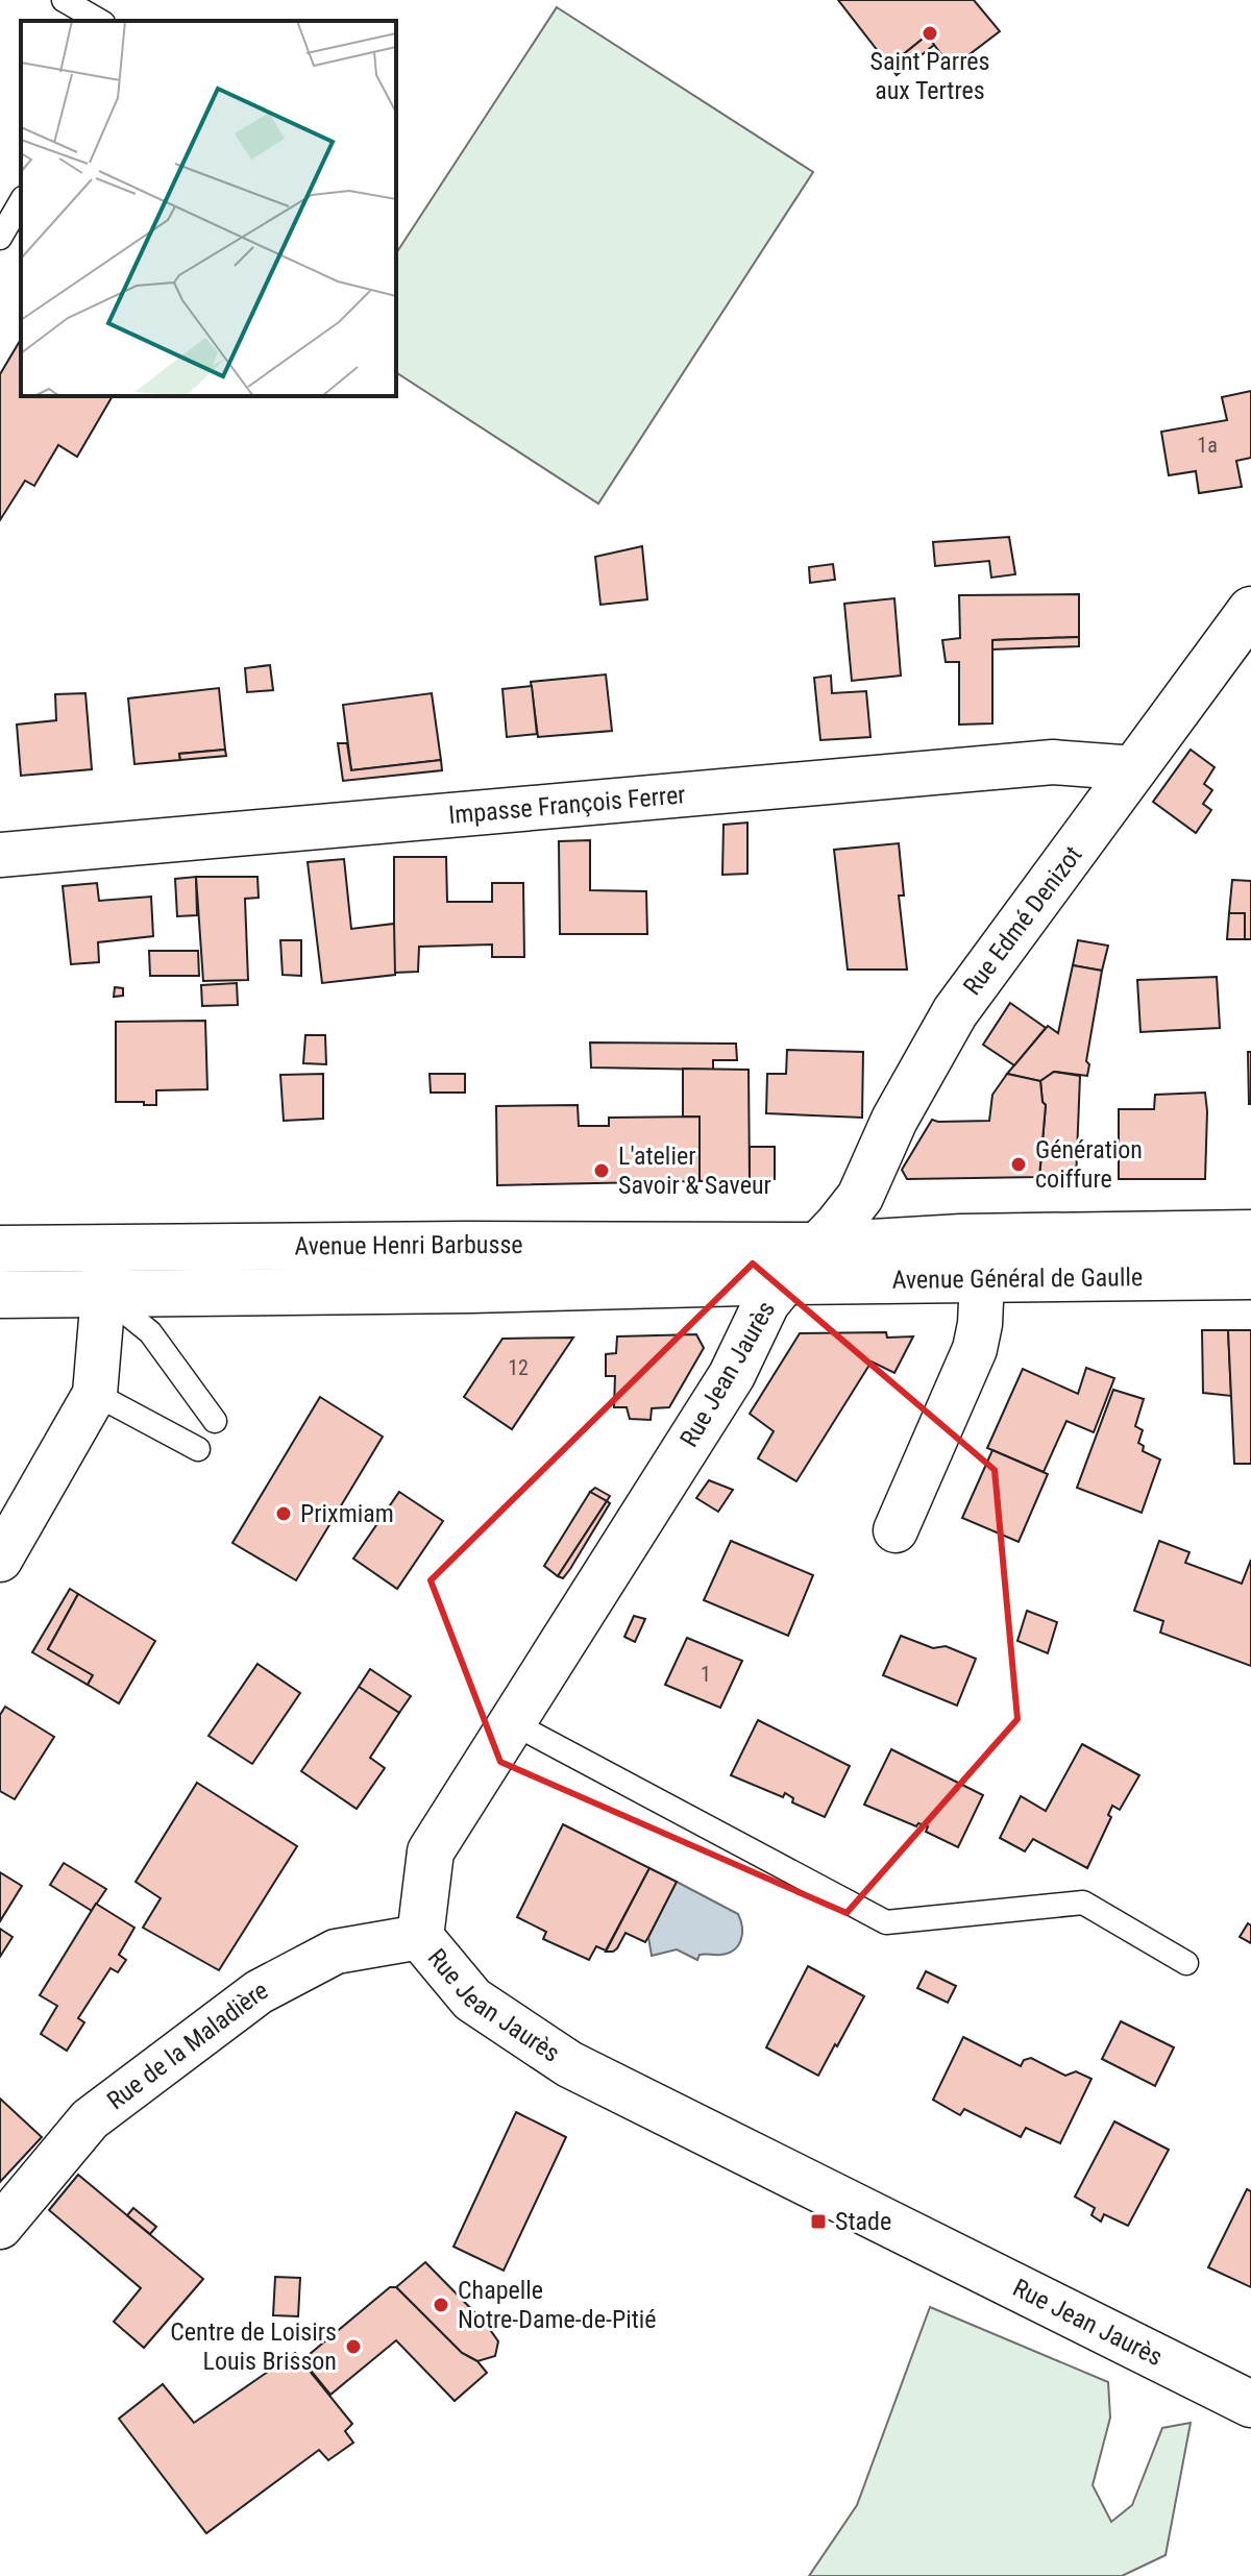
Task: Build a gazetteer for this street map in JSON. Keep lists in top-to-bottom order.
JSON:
{
  "streets": {
    "street": [
      "Impasse François Ferrer",
      "Rue Edmé Denizot",
      "Avenue Henri Barbusse",
      "Avenue Général de Gaulle",
      "Rue Jean Jaurès",
      "Rue de la Maladière"
    ]
  },
  "crossings": [
    ["Impasse François Ferrer", "Rue Edmé Denizot"],
    ["Rue Edmé Denizot", "Avenue Henri Barbusse"],
    ["Rue Edmé Denizot", "Avenue Général de Gaulle"],
    ["Rue Edmé Denizot", "Rue Jean Jaurès"],
    ["Avenue Henri Barbusse", "Avenue Général de Gaulle"],
    ["Avenue Henri Barbusse", "Rue Jean Jaurès"],
    ["Avenue Général de Gaulle", "Rue Jean Jaurès"],
    ["Rue Jean Jaurès", "Rue de la Maladière"]
  ],
  "places": {
    "other": [
      "Saint Parres aux Tertres",
      "Génération coiffure",
      "L'atelier Savoir & Saveur",
      "Prixmiam",
      "Chapelle Notre-Dame-de-Pitié",
      "Centre de Loisirs Louis Brisson"
    ],
    "transit": ["Stade"]
  },
  "house_numbers": ["1a", "12", "1"]
}
